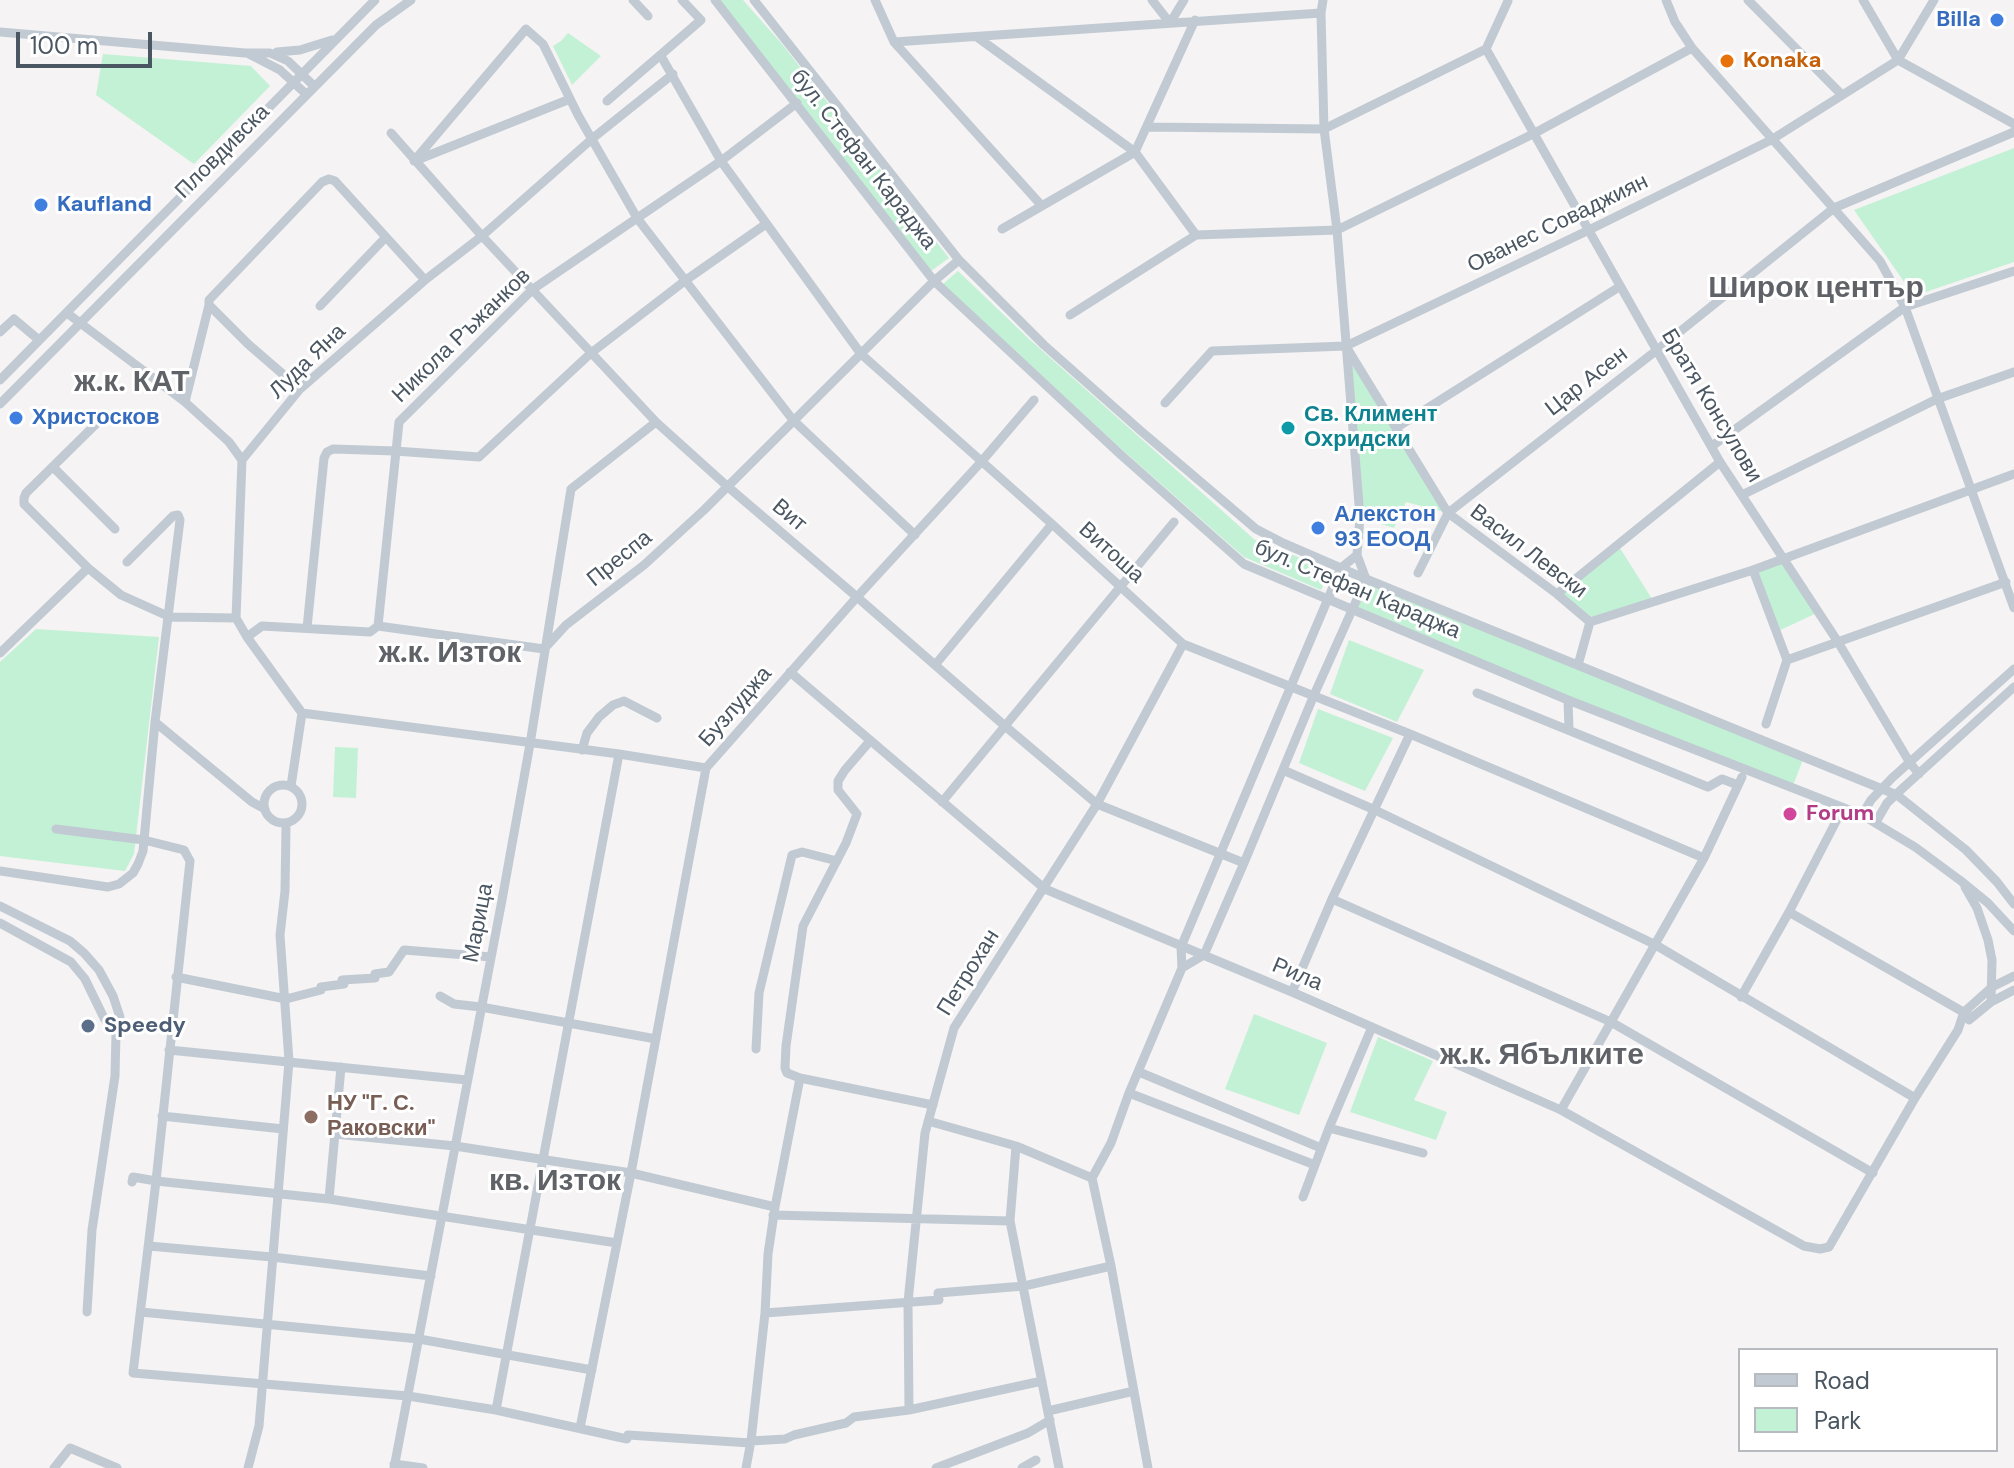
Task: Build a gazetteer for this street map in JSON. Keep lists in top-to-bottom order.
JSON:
{
  "streets": {
    "street": [
      "Пловдивска",
      "бул. Стефан Караджа",
      "Ованес Соваджиян",
      "Никола Ръжанков",
      "Луда Яна",
      "Цар Асен",
      "Братя Консулови",
      "Вит",
      "Васил Левски",
      "Витоша",
      "Преспа",
      "Бузлуджа",
      "Марица",
      "Петрохан",
      "Рила"
    ]
  },
  "crossings": [
    ["бул. Стефан Караджа", "Никола Ръжанков"],
    ["бул. Стефан Караджа", "Преспа"],
    ["Ованес Соваджиян", "Братя Консулови"],
    ["Ованес Соваджиян", "Васил Левски"],
    ["Никола Ръжанков", "Вит"],
    ["Никола Ръжанков", "Витоша"],
    ["Луда Яна", "Вит"],
    ["Луда Яна", "Витоша"],
    ["Цар Асен", "Братя Консулови"],
    ["Цар Асен", "Васил Левски"],
    ["Вит", "Преспа"],
    ["Вит", "Бузлуджа"],
    ["Вит", "Марица"],
    ["Вит", "Петрохан"],
    ["Витоша", "Преспа"],
    ["Витоша", "Бузлуджа"],
    ["Витоша", "Петрохан"],
    ["Преспа", "Марица"],
    ["Бузлуджа", "Марица"],
    ["Бузлуджа", "Рила"],
    ["Петрохан", "Рила"]
  ],
  "districts": [
    "Широк център",
    "ж.к. КАТ",
    "ж.к. Изток",
    "ж.к. Ябълките",
    "кв. Изток"
  ],
  "places": [
    "Billa",
    "Konaka",
    "Kaufland",
    "Христосков",
    "Св. Климент Охридски",
    "Алекстон 93 ЕООД",
    "Forum",
    "Speedy",
    "НУ \"Г. С. Раковски\""
  ],
  "legend": ["Road", "Park"],
  "scale_bar": "100 m"
}
